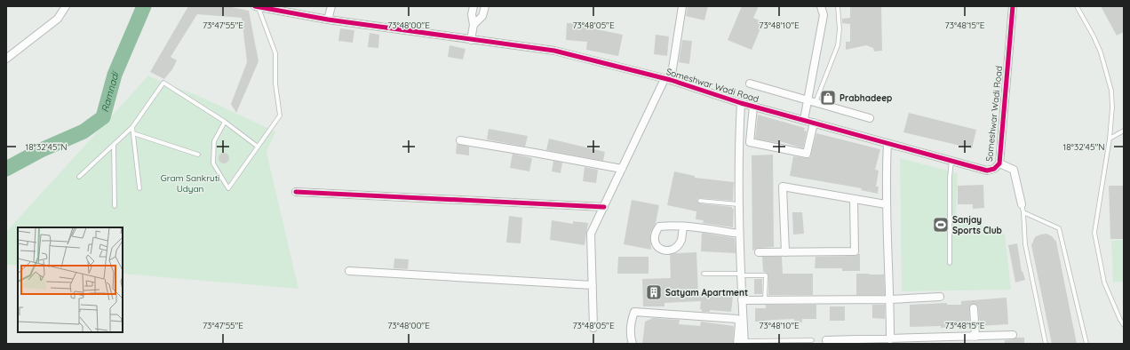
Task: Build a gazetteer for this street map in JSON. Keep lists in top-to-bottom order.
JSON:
{
  "streets": {
    "street": ["Someshwar Wadi Road"]
  },
  "water": ["Ramnadi"],
  "parks": ["Gram Sankruti Udyan"],
  "places": {
    "shop": ["Prabhadeep"],
    "sports": ["Sanjay Sports Club"],
    "building": ["Satyam Apartment"]
  },
  "coordinates": [
    "73°47'55\"E",
    "73°48'00\"E",
    "73°48'05\"E",
    "73°48'10\"E",
    "73°48'15\"E",
    "18°32'45\"N"
  ]
}
